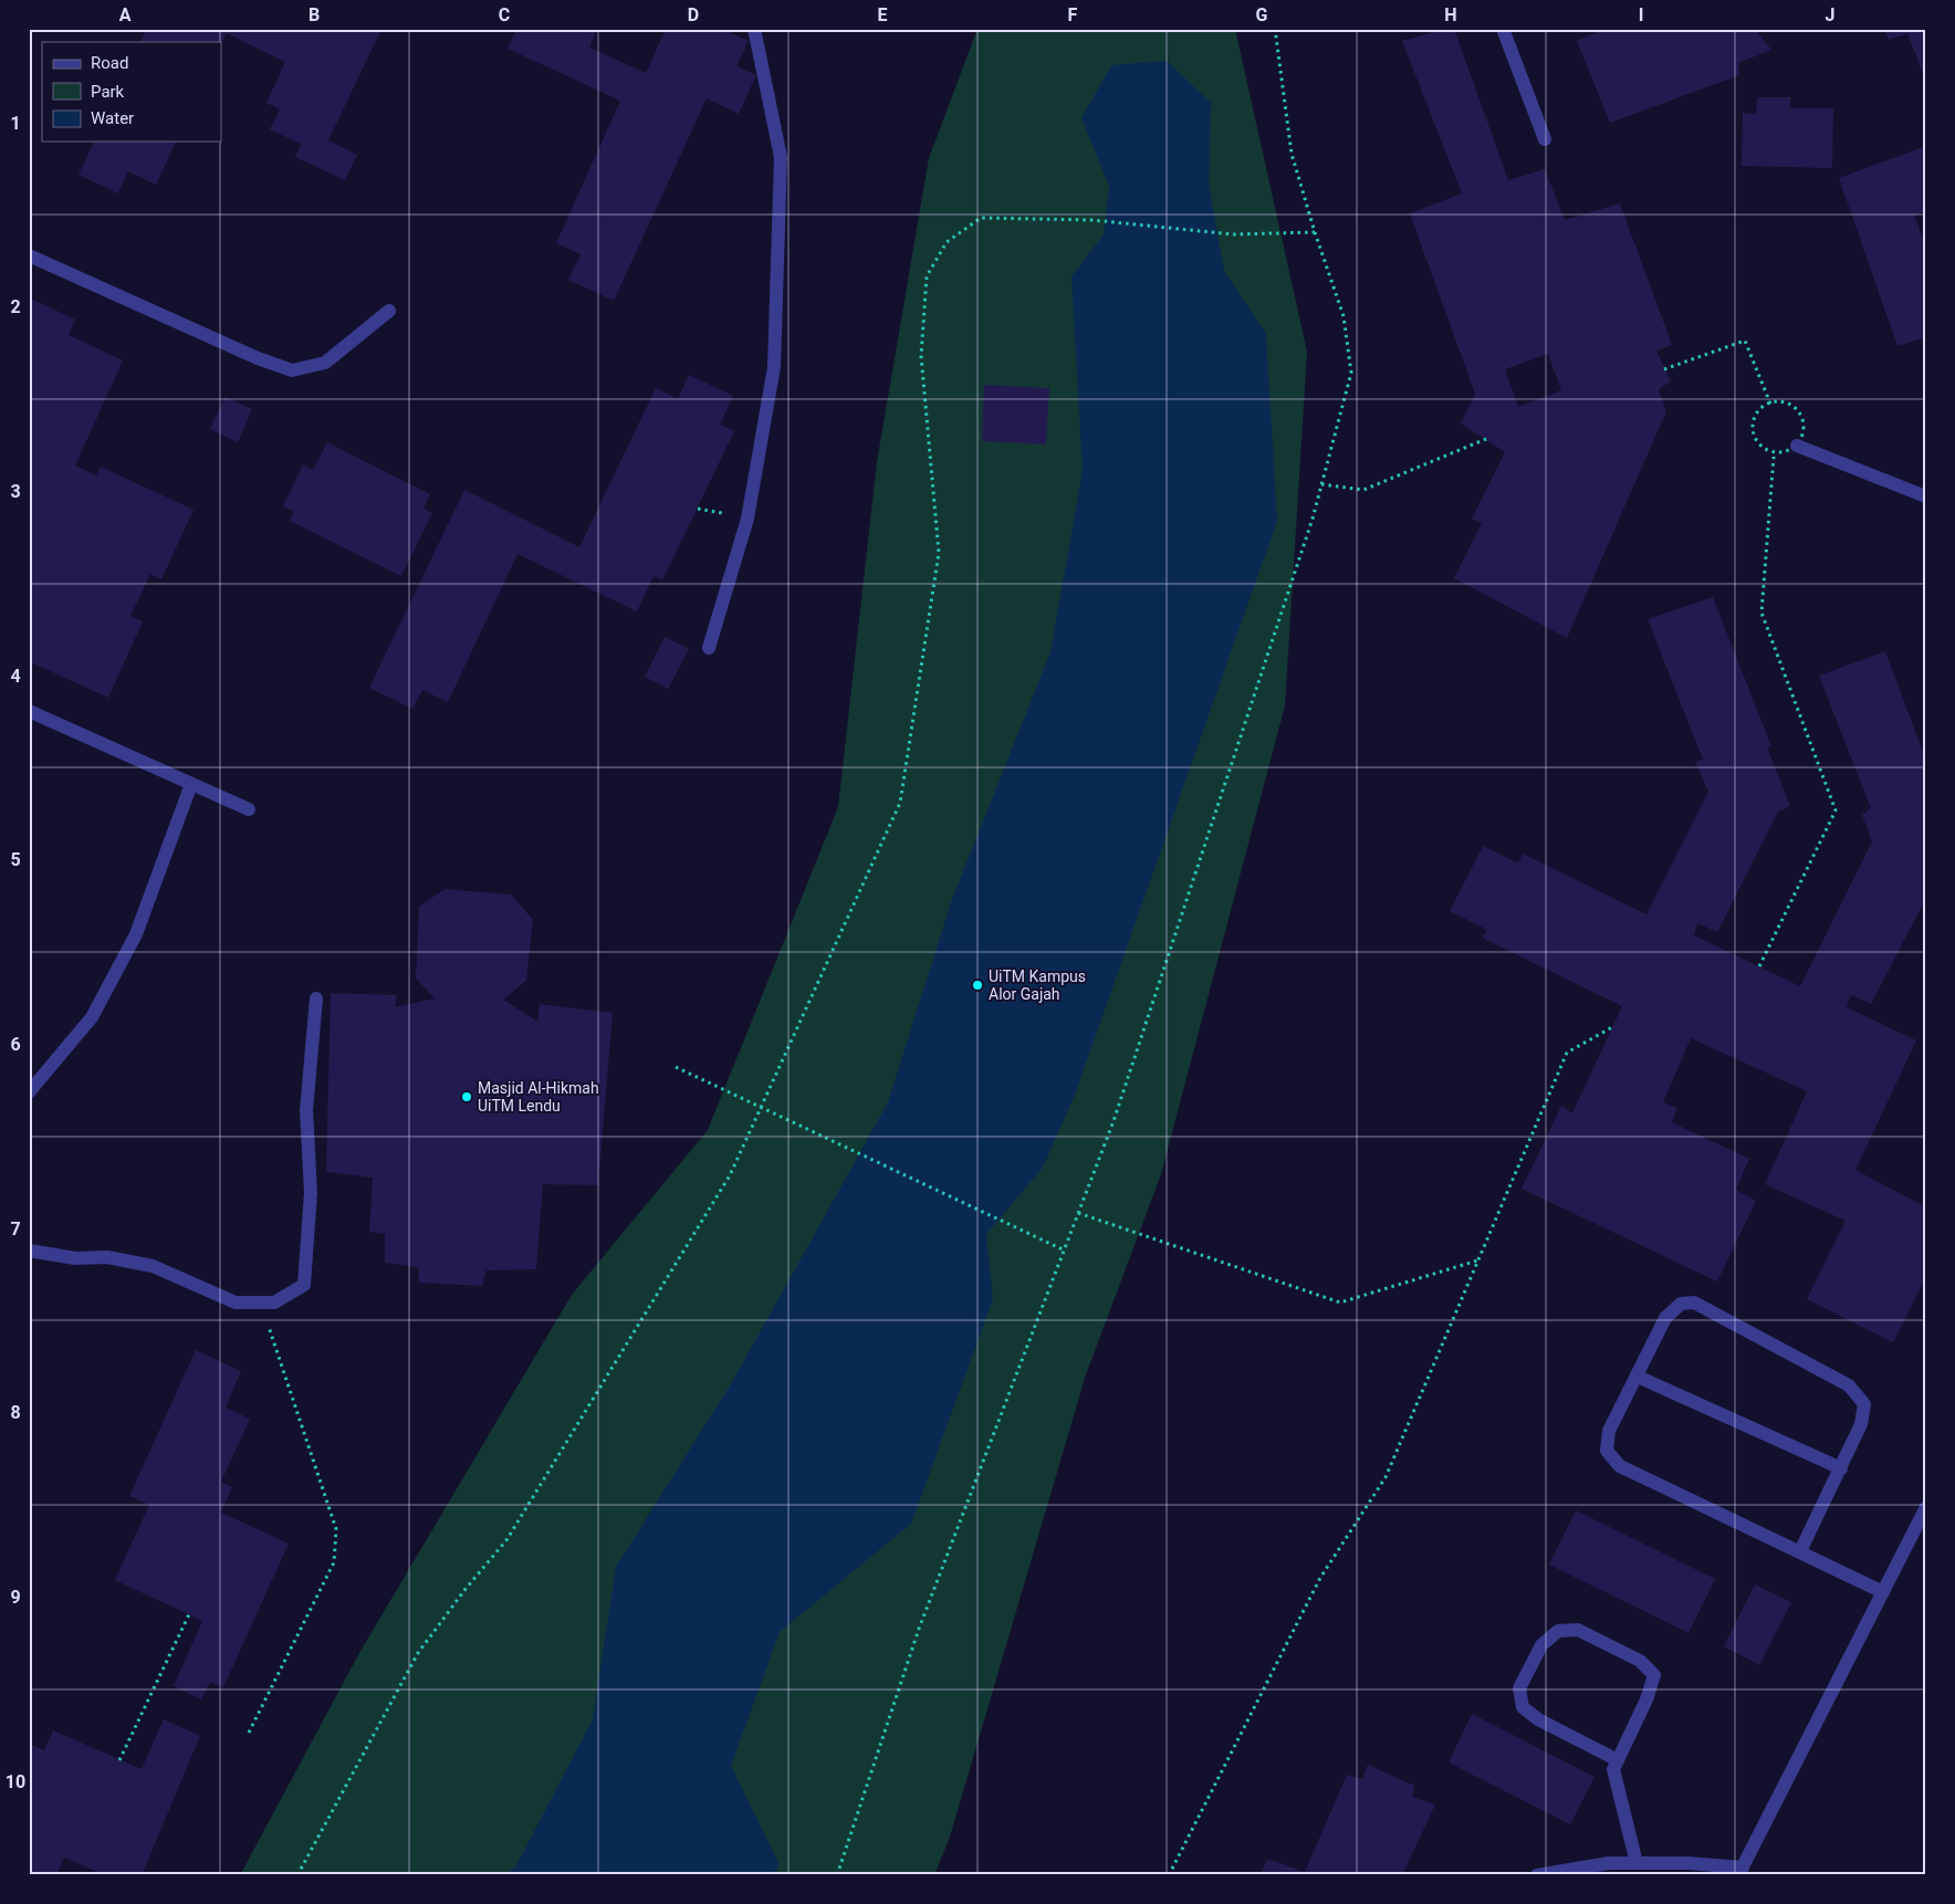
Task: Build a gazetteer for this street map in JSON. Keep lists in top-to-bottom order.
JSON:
{
  "places": ["UiTM Kampus Alor Gajah", "Masjid Al-Hikmah UiTM Lendu"],
  "legend": ["Road", "Park", "Water"],
  "grid": {
    "columns": [
      "A",
      "B",
      "C",
      "D",
      "E",
      "F",
      "G",
      "H",
      "I",
      "J"
    ],
    "rows": [
      "1",
      "2",
      "3",
      "4",
      "5",
      "6",
      "7",
      "8",
      "9",
      "10"
    ]
  }
}
